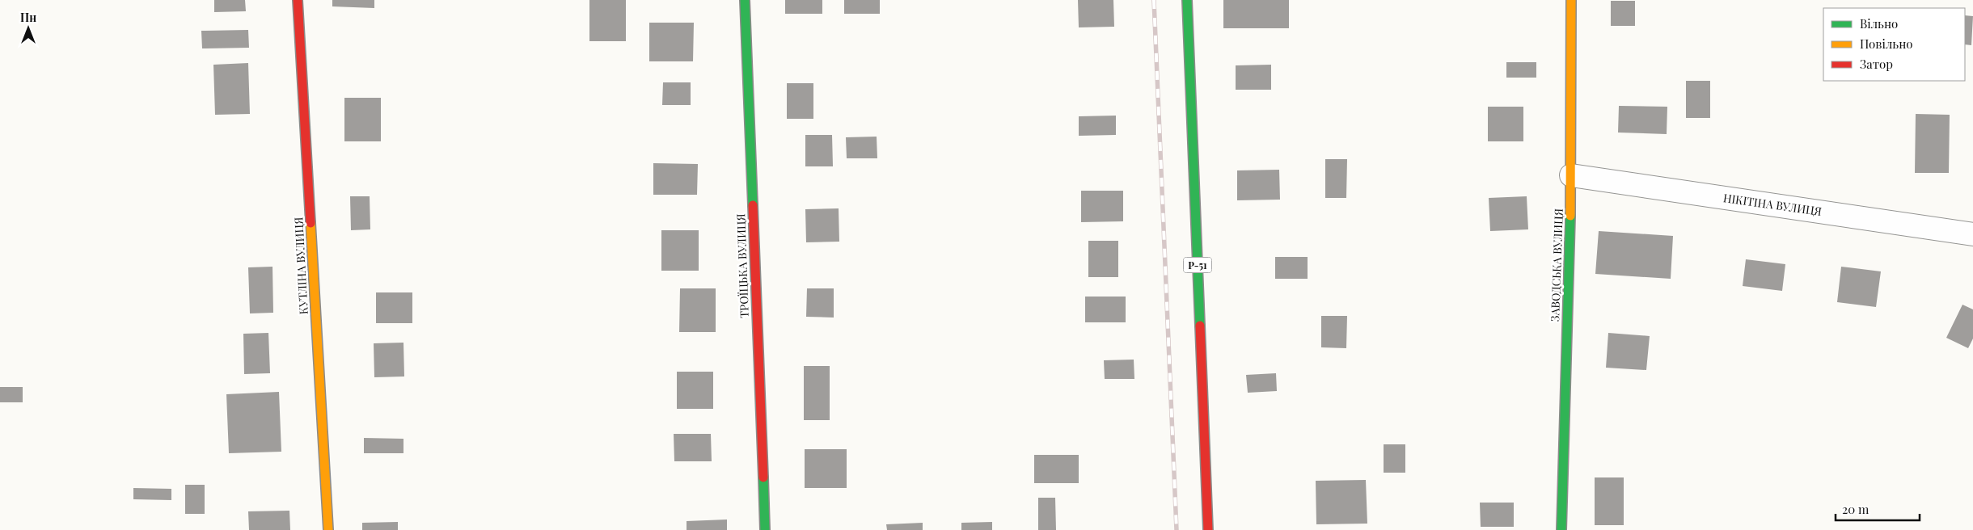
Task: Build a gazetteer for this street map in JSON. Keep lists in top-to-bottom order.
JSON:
{
  "streets": {
    "street": [
      "НІКІТІНА ВУЛИЦЯ",
      "Р-51",
      "ЗАВОДСЬКА ВУЛИЦЯ",
      "КУТЛІНА ВУЛИЦЯ",
      "ТРОЇЦЬКА ВУЛИЦЯ"
    ]
  },
  "crossings": [
    ["НІКІТІНА ВУЛИЦЯ", "ЗАВОДСЬКА ВУЛИЦЯ"]
  ],
  "legend": ["Вільно", "Повільно", "Затор"],
  "scale_bar": "20 m",
  "north": "top"
}
